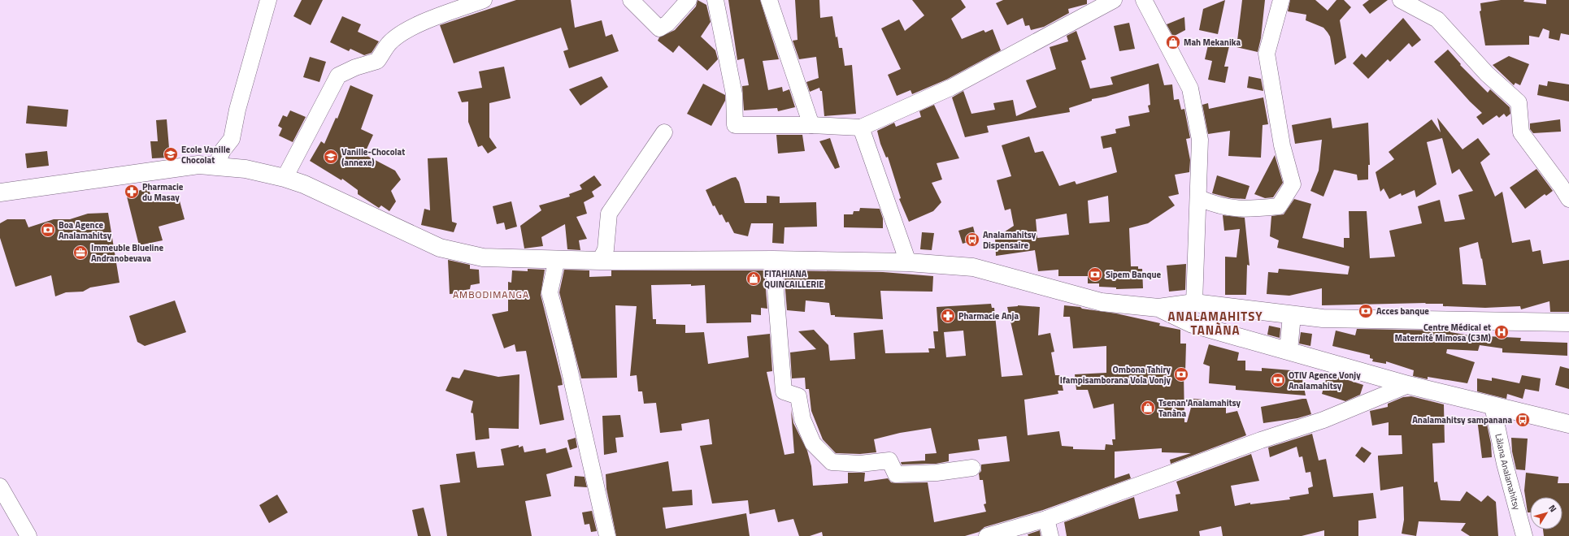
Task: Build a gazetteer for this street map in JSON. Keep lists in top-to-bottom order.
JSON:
{
  "streets": {
    "street": ["Làlana Analamahitsy"]
  },
  "districts": ["AMBODIMANGA", "ANALAMAHITSY TANÀNA"],
  "places": {
    "shop": ["Mah Mekanika", "FITAHIANA QUINCAILLERIE", "Tsenan'Analamahitsy Tanàna"],
    "school or university": ["Ecole Vanille Chocolat", "Vanille-Chocolat (annexe)"],
    "pharmacy": ["Pharmacie du Masay", "Pharmacie Anja"],
    "bank": [
      "Boa Agence Analamahitsy",
      "Sipem Banque",
      "Acces banque",
      "Ombona Tahiry Ifampisamborana Vola Vonjy",
      "OTIV Agence Vonjy Analamahitsy"
    ],
    "bus stop": ["Analamahitsy Dispensaire", "Analamahitsy sampanana"],
    "office": ["Immeuble Blueline Andranobevava"],
    "hospital": ["Centre Médical et Maternité Mimosa (C3M)"]
  },
  "north": "top right"
}
